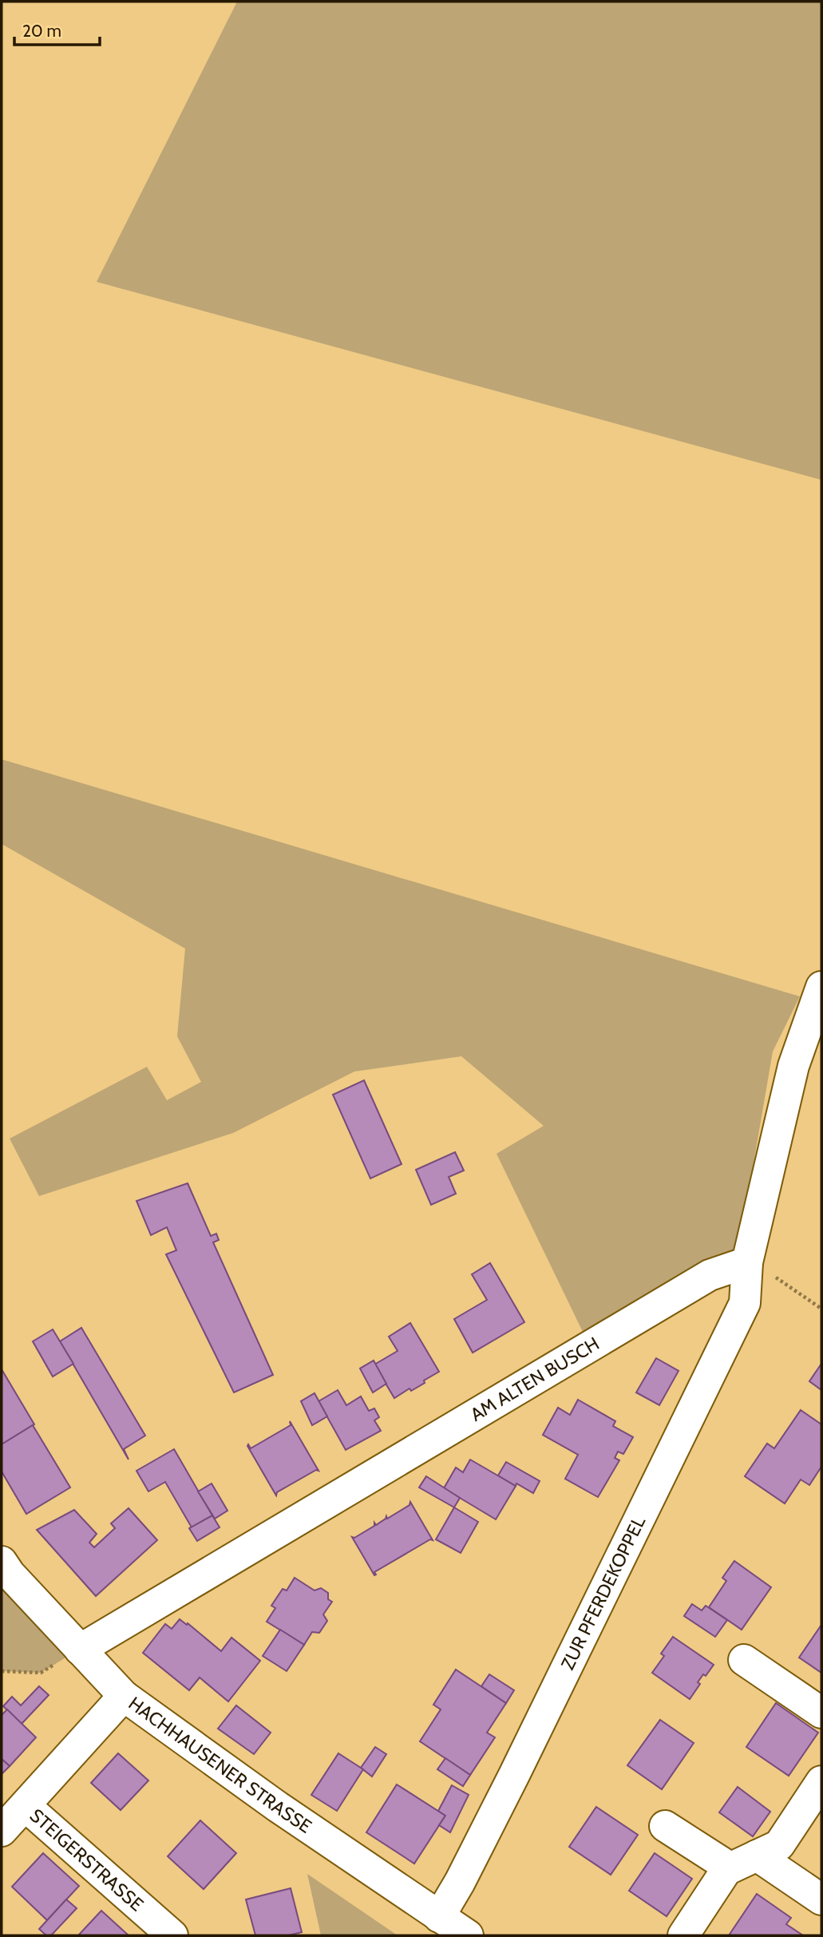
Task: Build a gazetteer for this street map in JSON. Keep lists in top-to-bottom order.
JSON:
{
  "streets": {
    "street": [
      "AM ALTEN BUSCH",
      "ZUR PFERDEKOPPEL",
      "HACHHAUSENER STRASSE",
      "STEIGERSTRASSE"
    ]
  },
  "crossings": [
    ["AM ALTEN BUSCH", "ZUR PFERDEKOPPEL"],
    ["AM ALTEN BUSCH", "HACHHAUSENER STRASSE"],
    ["ZUR PFERDEKOPPEL", "HACHHAUSENER STRASSE"],
    ["HACHHAUSENER STRASSE", "STEIGERSTRASSE"]
  ],
  "scale_bar": "20 m"
}
